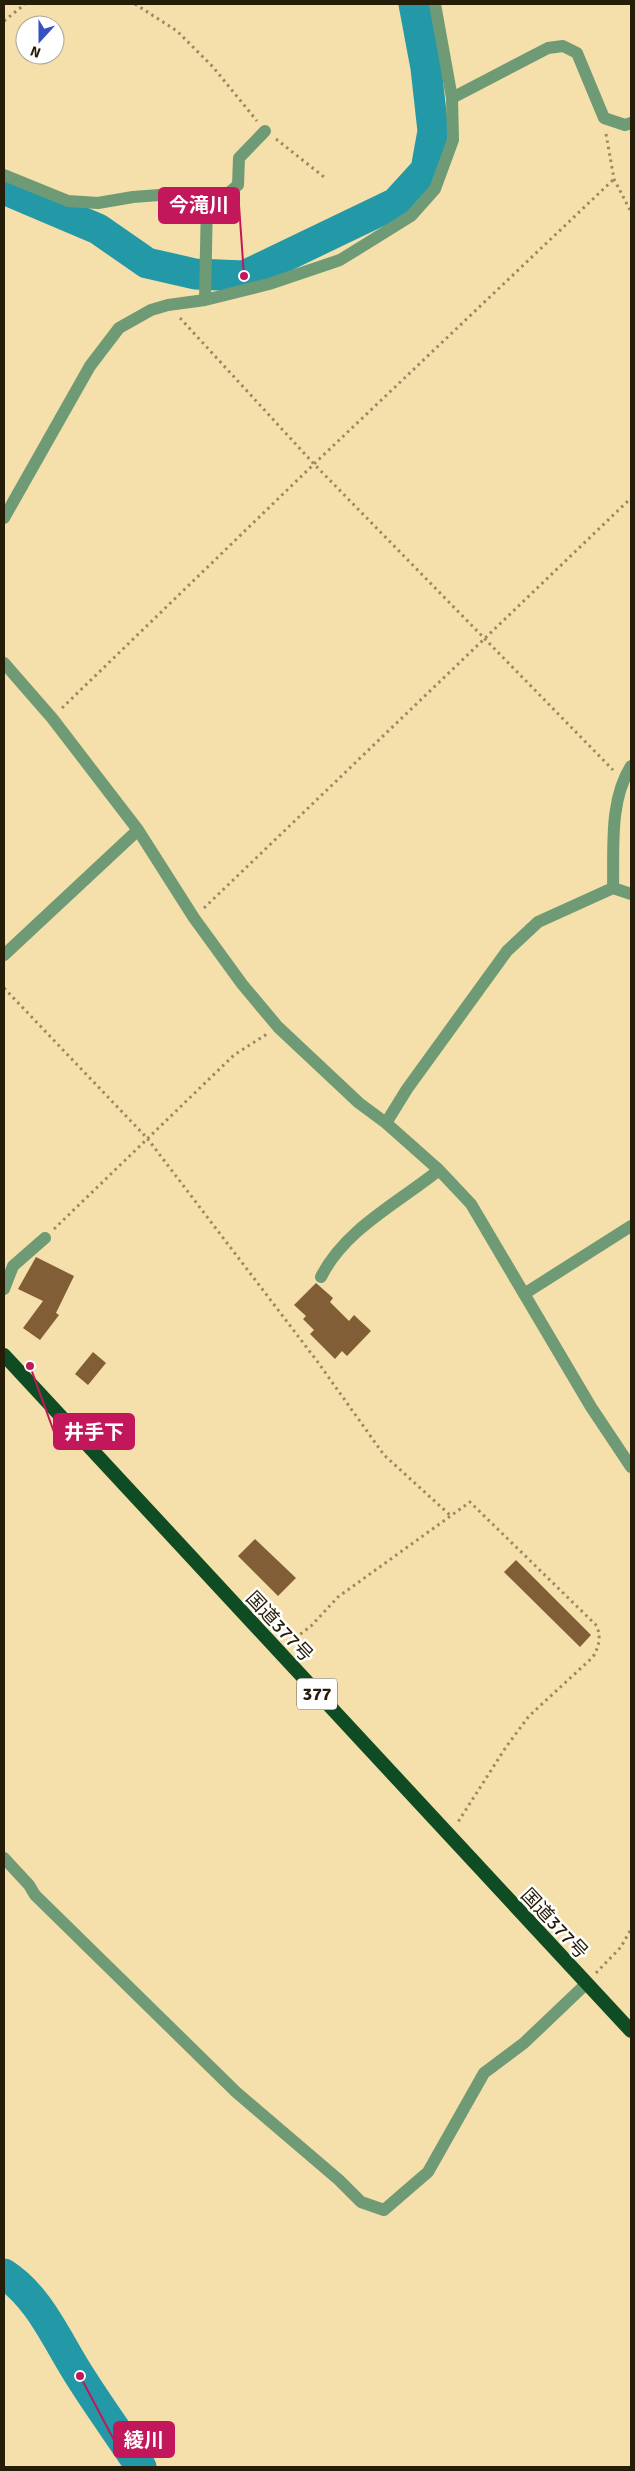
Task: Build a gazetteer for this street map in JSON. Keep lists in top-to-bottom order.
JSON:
{
  "streets": {
    "highway": ["国道377号", "377"]
  },
  "places": ["今滝川", "井手下", "綾川"],
  "north": "bottom"
}
